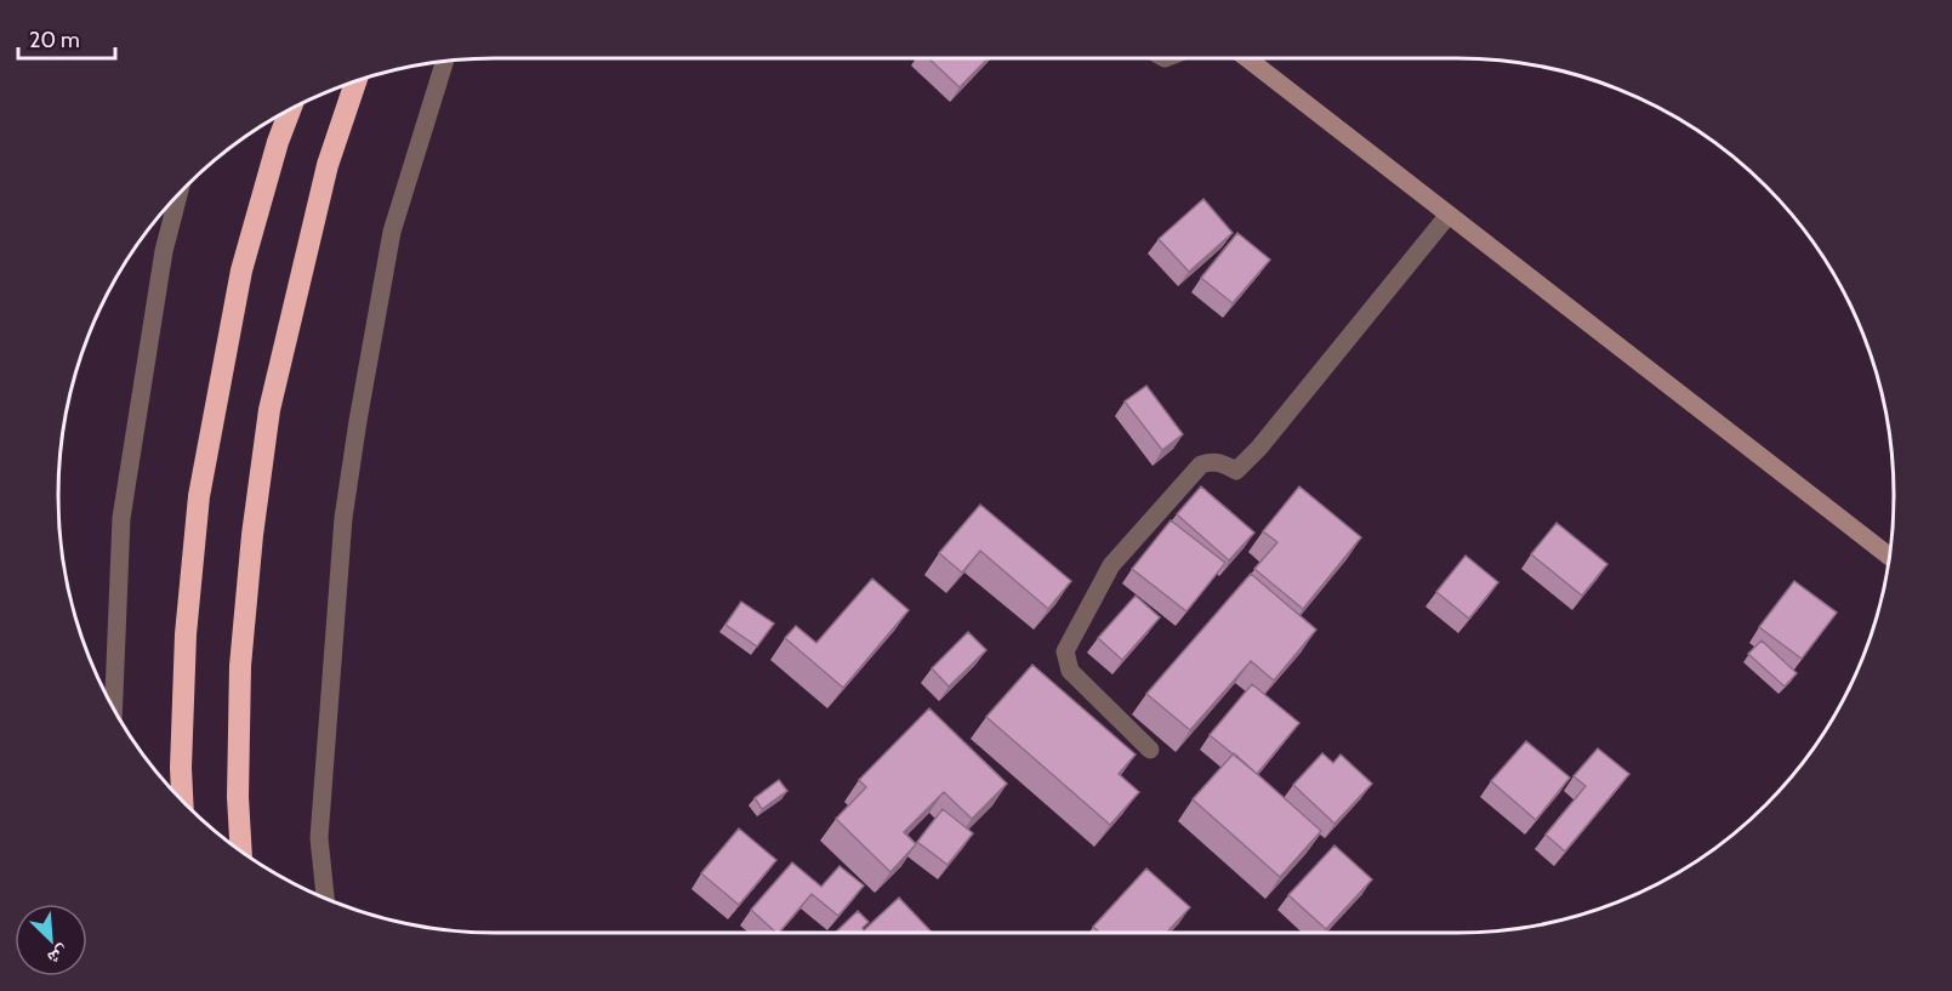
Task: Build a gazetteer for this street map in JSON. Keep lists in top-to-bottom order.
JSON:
{
  "scale_bar": "20 m",
  "north": "bottom right"
}
